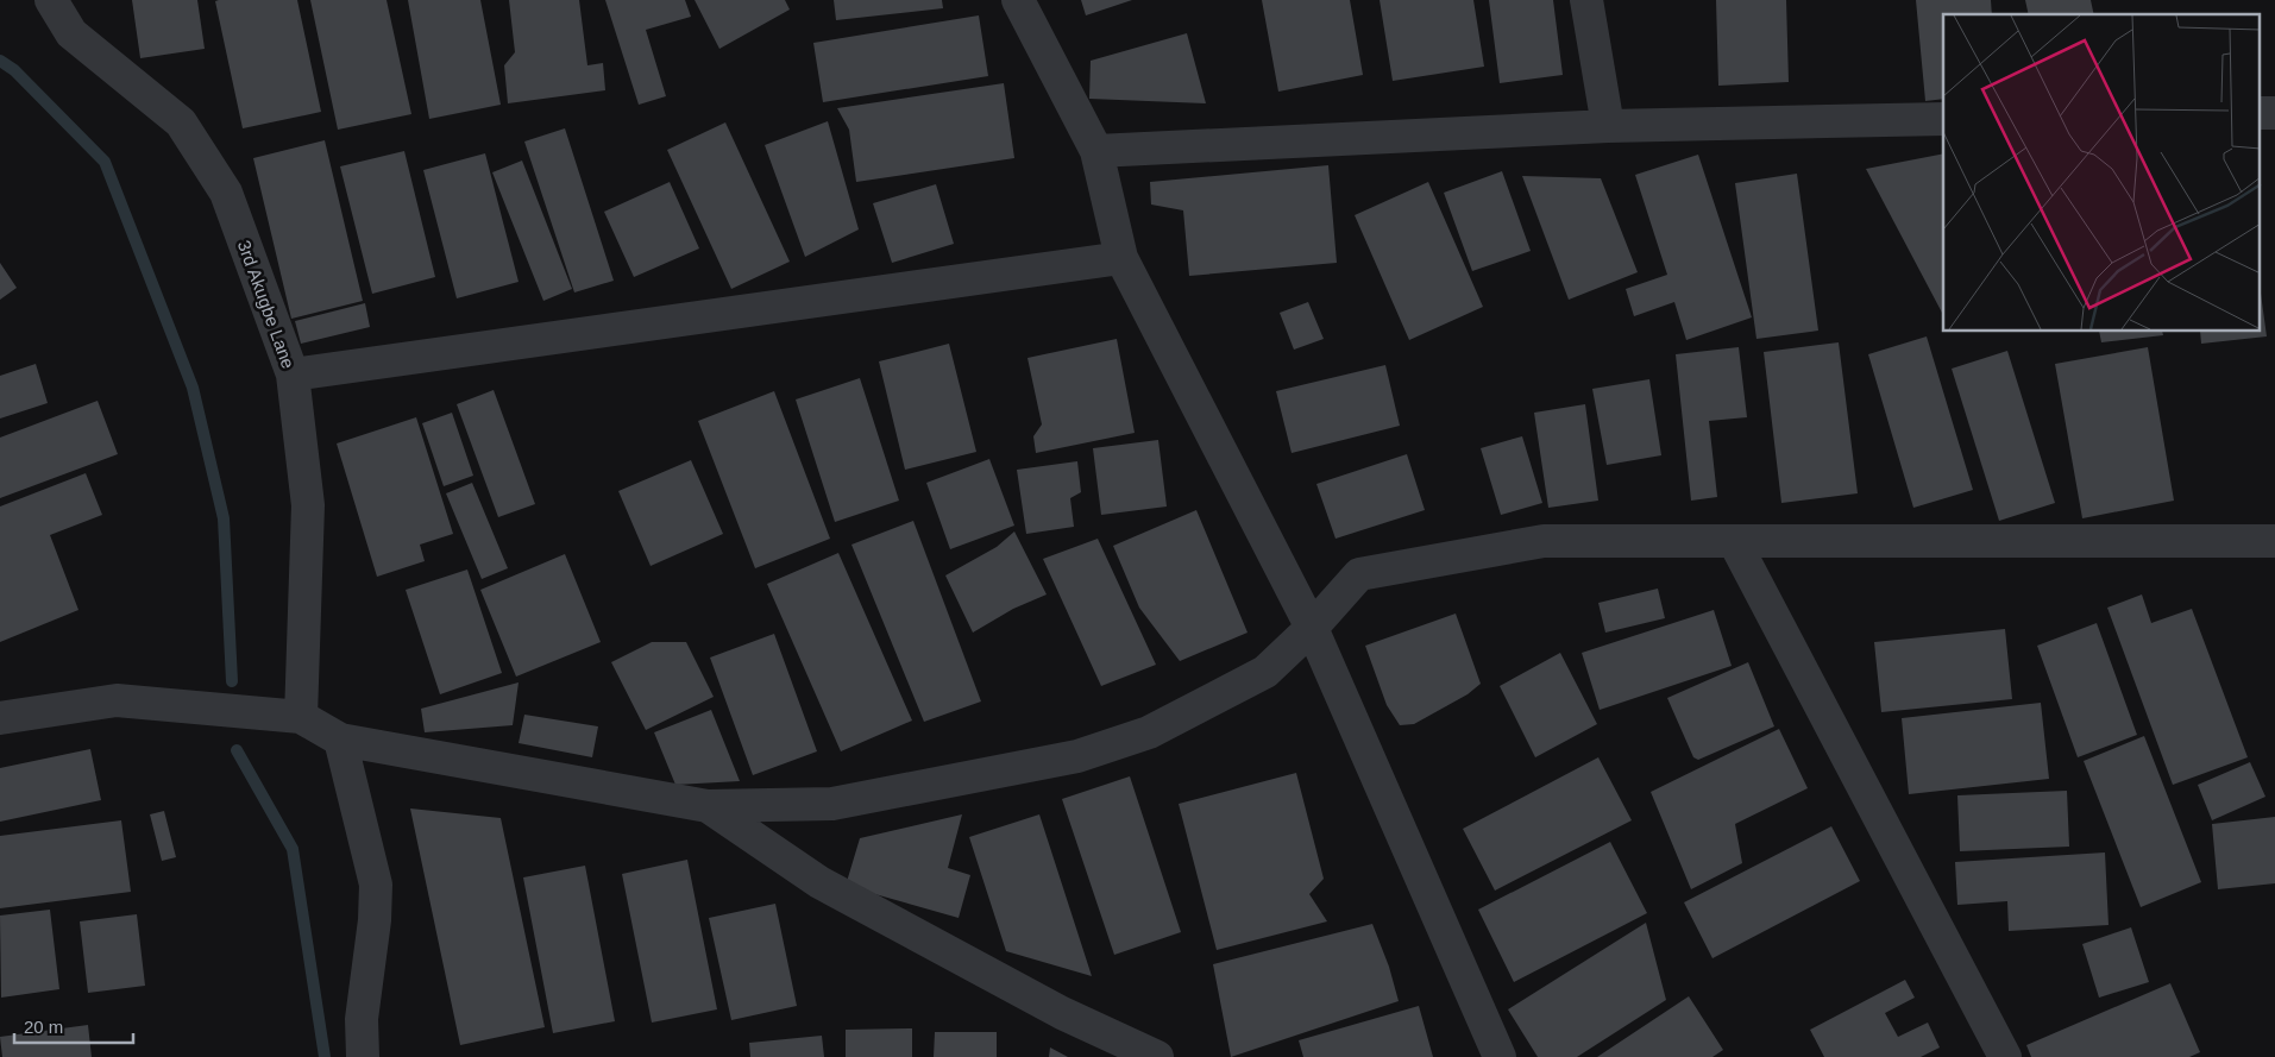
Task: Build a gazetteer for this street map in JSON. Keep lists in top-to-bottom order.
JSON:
{
  "streets": {
    "street": ["3rd Akugbe Lane"]
  },
  "scale_bar": "20 m"
}
